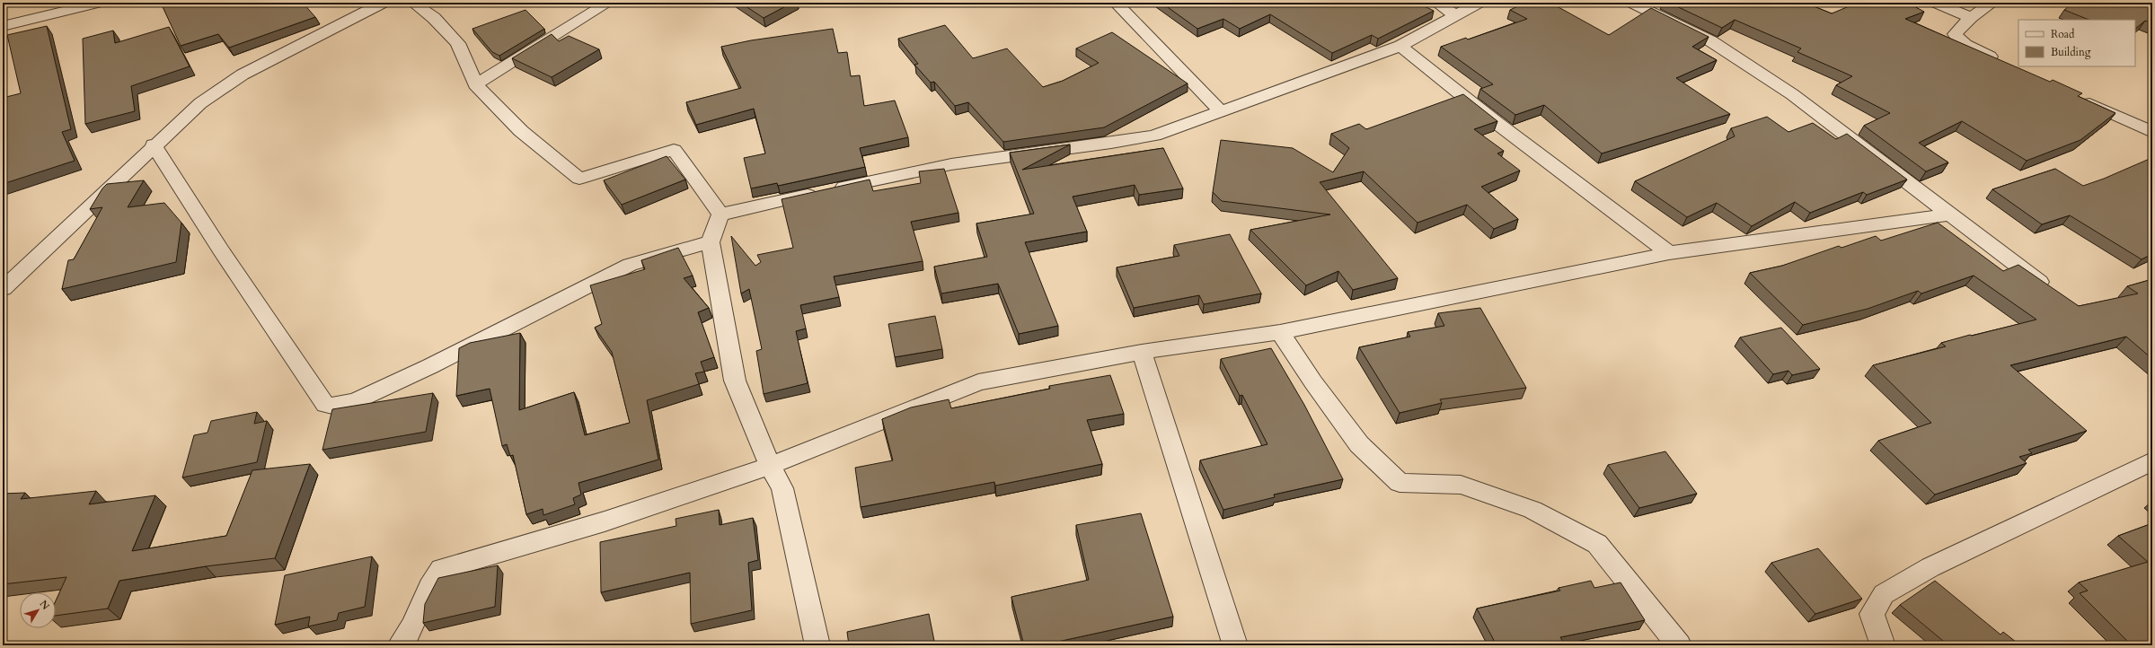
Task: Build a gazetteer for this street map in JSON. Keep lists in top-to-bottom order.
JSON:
{
  "legend": ["Road", "Building"],
  "north": "top right"
}
